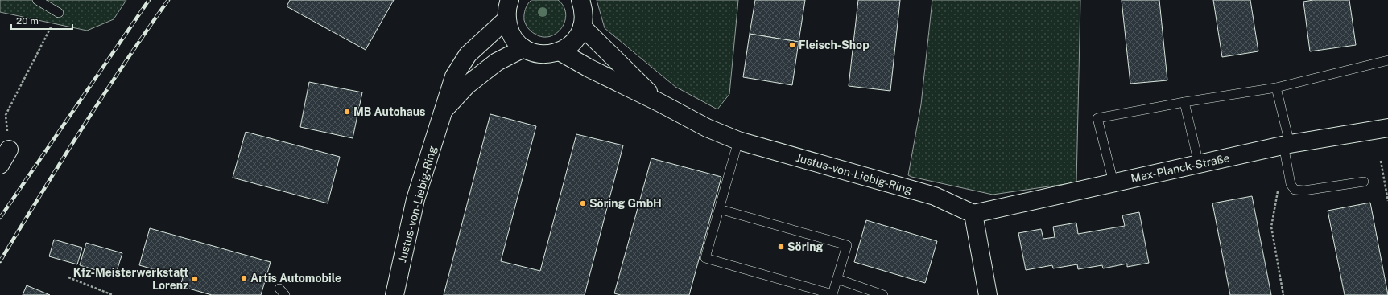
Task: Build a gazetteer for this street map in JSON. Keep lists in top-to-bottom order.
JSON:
{
  "streets": {
    "street": ["Max-Planck-Straße", "Justus-von-Liebig-Ring"]
  },
  "crossings": [
    ["Max-Planck-Straße", "Justus-von-Liebig-Ring"]
  ],
  "places": [
    "Fleisch-Shop",
    "MB Autohaus",
    "Söring GmbH",
    "Söring",
    "Artis Automobile",
    "Kfz-Meisterwerkstatt Lorenz"
  ],
  "scale_bar": "20 m"
}
